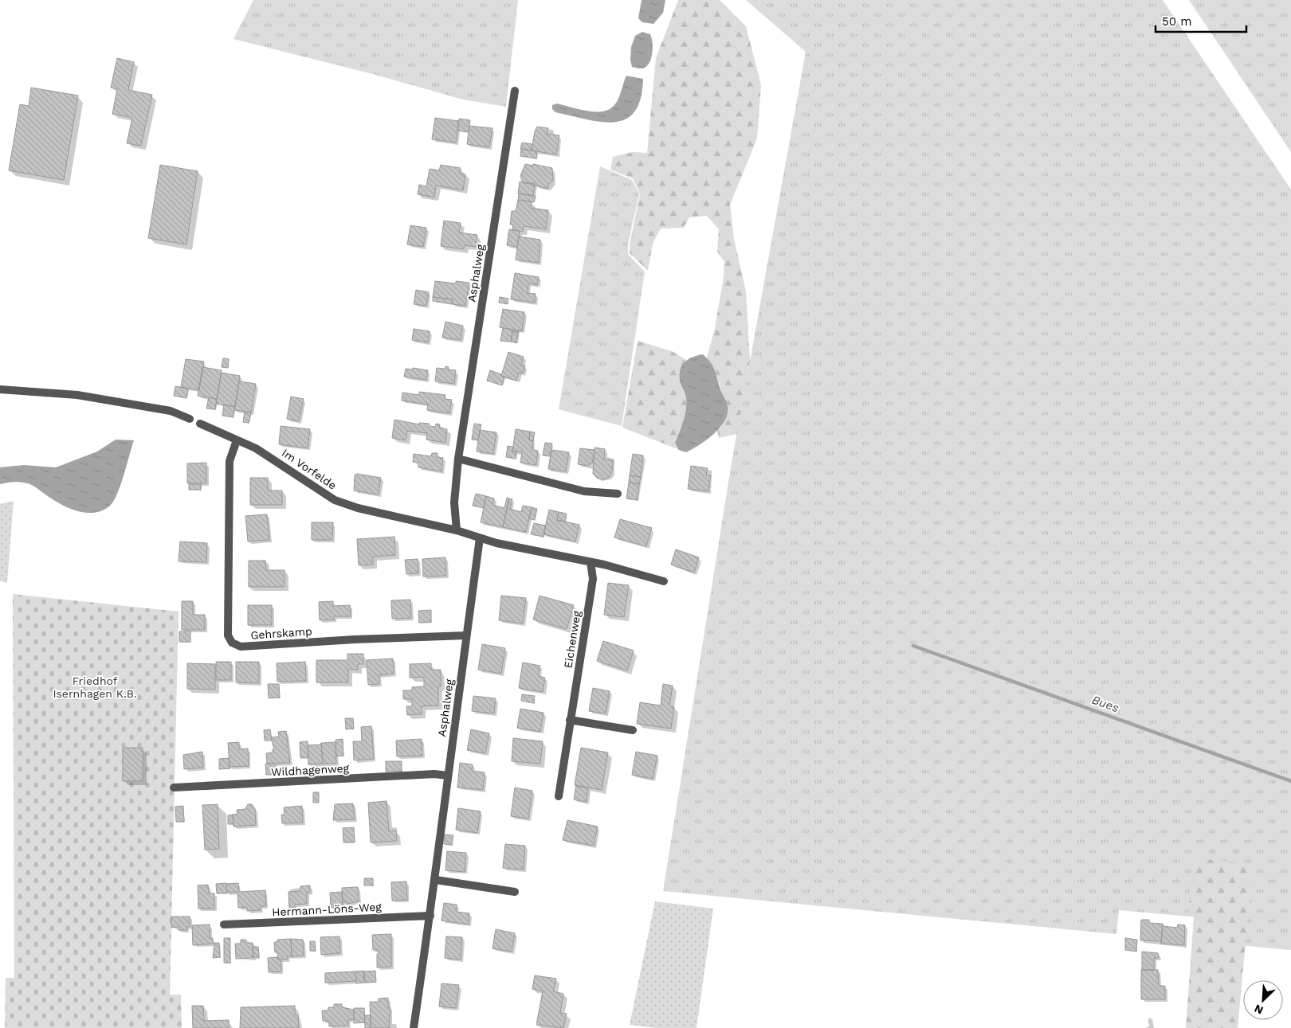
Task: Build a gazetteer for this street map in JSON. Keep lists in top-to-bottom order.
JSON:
{
  "streets": {
    "street": [
      "Asphalweg",
      "Im Vorfelde",
      "Gehrskamp",
      "Eichenweg",
      "Wildhagenweg",
      "Hermann-Löns-Weg"
    ]
  },
  "crossings": [
    ["Asphalweg", "Im Vorfelde"],
    ["Asphalweg", "Gehrskamp"],
    ["Asphalweg", "Wildhagenweg"],
    ["Asphalweg", "Hermann-Löns-Weg"],
    ["Im Vorfelde", "Gehrskamp"]
  ],
  "water": ["Bues"],
  "parks": ["Friedhof Isernhagen K.B."],
  "scale_bar": "50 m",
  "north": "bottom left"
}
